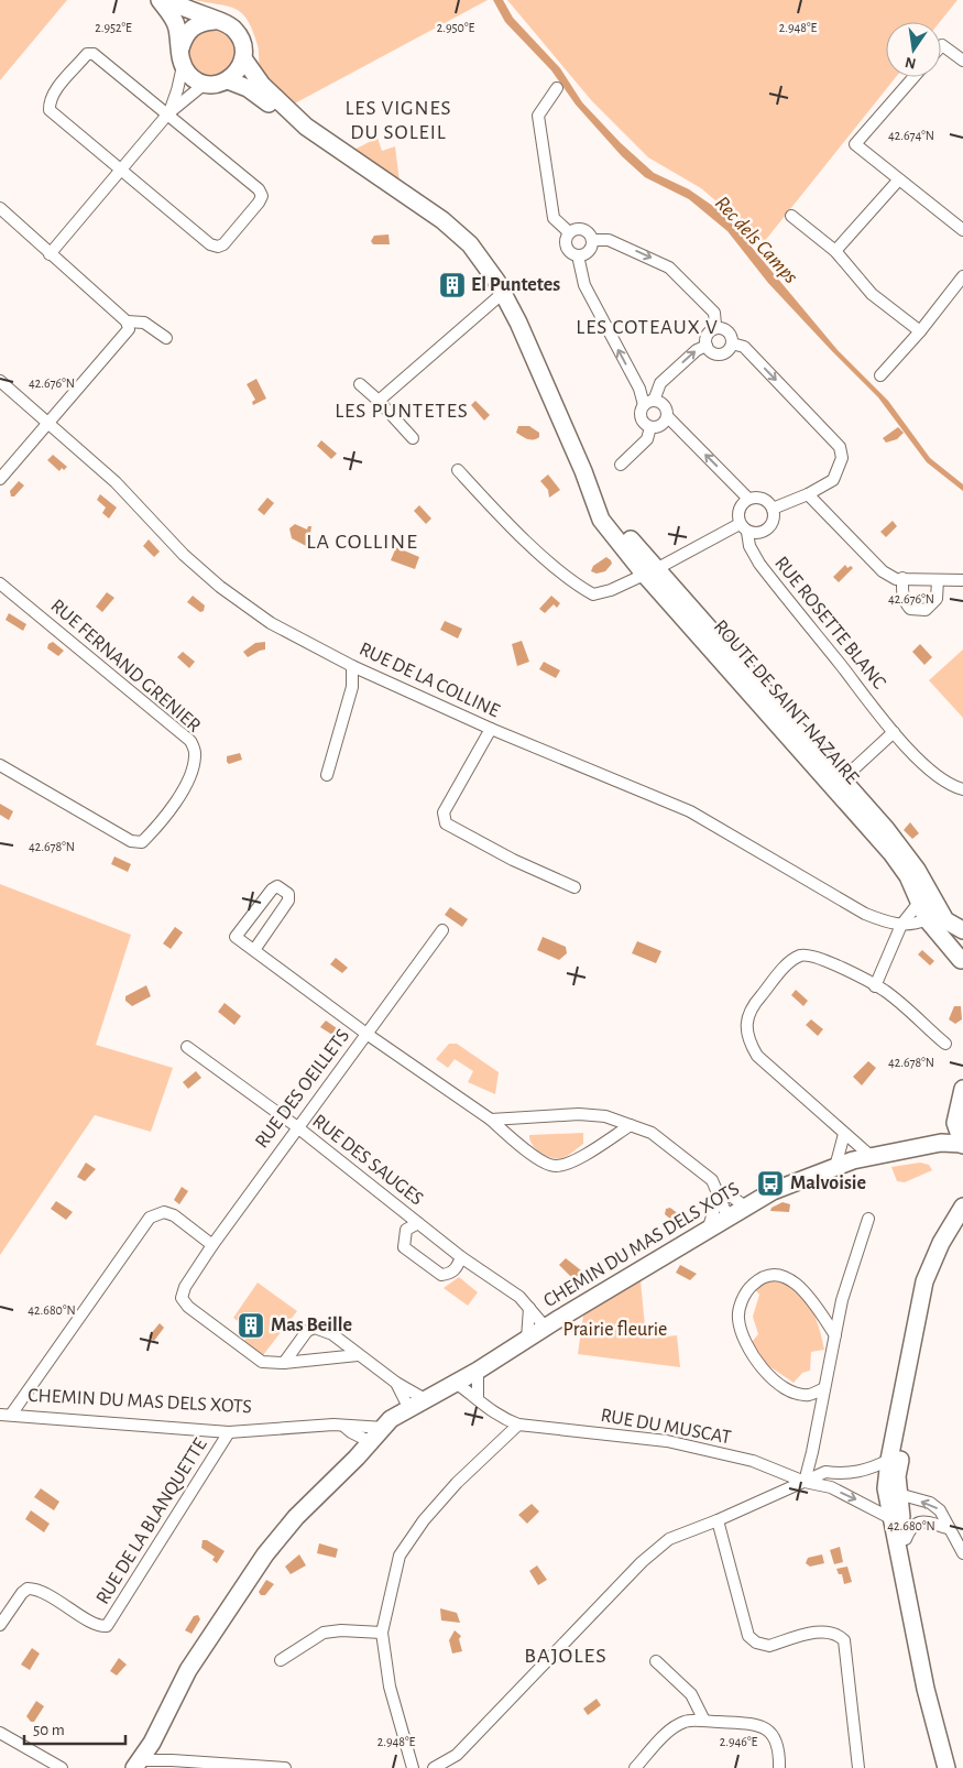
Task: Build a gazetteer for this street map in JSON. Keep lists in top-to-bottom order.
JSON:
{
  "streets": {
    "street": [
      "RUE ROSETTE BLANC",
      "RUE FERNAND GRENIER",
      "RUE DE LA COLLINE",
      "ROUTE DE SAINT-NAZAIRE",
      "RUE DES OEILLETS",
      "RUE DES SAUGES",
      "CHEMIN DU MAS DELS XOTS",
      "RUE DU MUSCAT",
      "RUE DE LA BLANQUETTE"
    ]
  },
  "crossings": [
    ["RUE DE LA COLLINE", "ROUTE DE SAINT-NAZAIRE"],
    ["RUE DES OEILLETS", "RUE DES SAUGES"],
    ["RUE DES SAUGES", "CHEMIN DU MAS DELS XOTS"],
    ["CHEMIN DU MAS DELS XOTS", "RUE DU MUSCAT"],
    ["CHEMIN DU MAS DELS XOTS", "RUE DE LA BLANQUETTE"]
  ],
  "districts": [
    "LES VIGNES DU SOLEIL",
    "LES COTEAUX V",
    "LES PUNTETES",
    "LA COLLINE",
    "BAJOLES"
  ],
  "water": ["Rec dels Camps"],
  "parks": ["Prairie fleurie"],
  "places": {
    "building": ["El Puntetes", "Mas Beille"],
    "bus stop": ["Malvoisie"]
  },
  "scale_bar": "50 m",
  "north": "bottom",
  "coordinates": [
    "2.952°E",
    "2.950°E",
    "2.948°E",
    "42.674°N",
    "42.676°N",
    "42.678°N",
    "42.680°N",
    "2.946°E"
  ]
}
